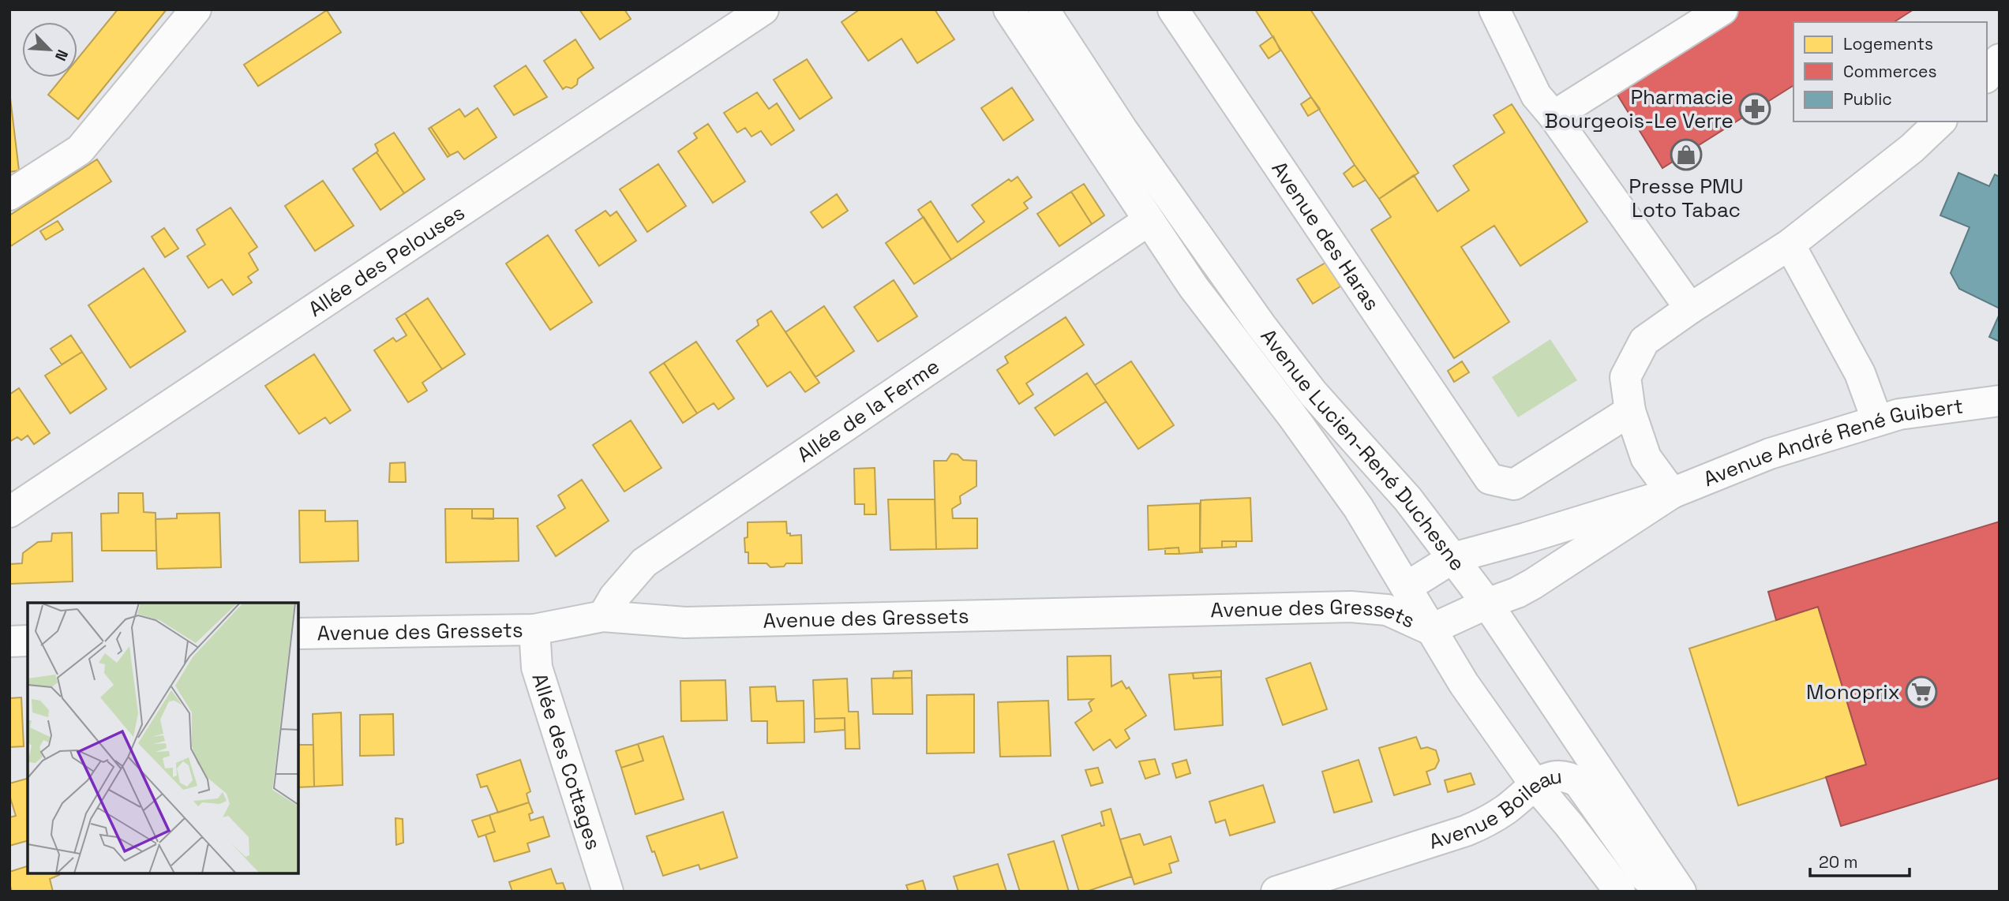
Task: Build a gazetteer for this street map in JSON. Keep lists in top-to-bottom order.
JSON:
{
  "streets": {
    "street": [
      "Avenue des Haras",
      "Allée des Pelouses",
      "Allée de la Ferme",
      "Avenue André René Guibert",
      "Avenue Lucien-René Duchesne",
      "Avenue des Gressets",
      "Allée des Cottages",
      "Avenue Boileau"
    ]
  },
  "crossings": [
    ["Allée de la Ferme", "Avenue Lucien-René Duchesne"],
    ["Allée de la Ferme", "Avenue des Gressets"],
    ["Avenue André René Guibert", "Avenue Lucien-René Duchesne"],
    ["Avenue André René Guibert", "Avenue des Gressets"],
    ["Avenue Lucien-René Duchesne", "Avenue des Gressets"],
    ["Avenue Lucien-René Duchesne", "Avenue Boileau"],
    ["Avenue des Gressets", "Allée des Cottages"]
  ],
  "places": {
    "pharmacy": ["Pharmacie Bourgeois-Le Verre"],
    "shop": ["Presse PMU Loto Tabac"],
    "supermarket": ["Monoprix"]
  },
  "legend": ["Logements", "Commerces", "Public"],
  "scale_bar": "20 m",
  "north": "bottom right"
}
